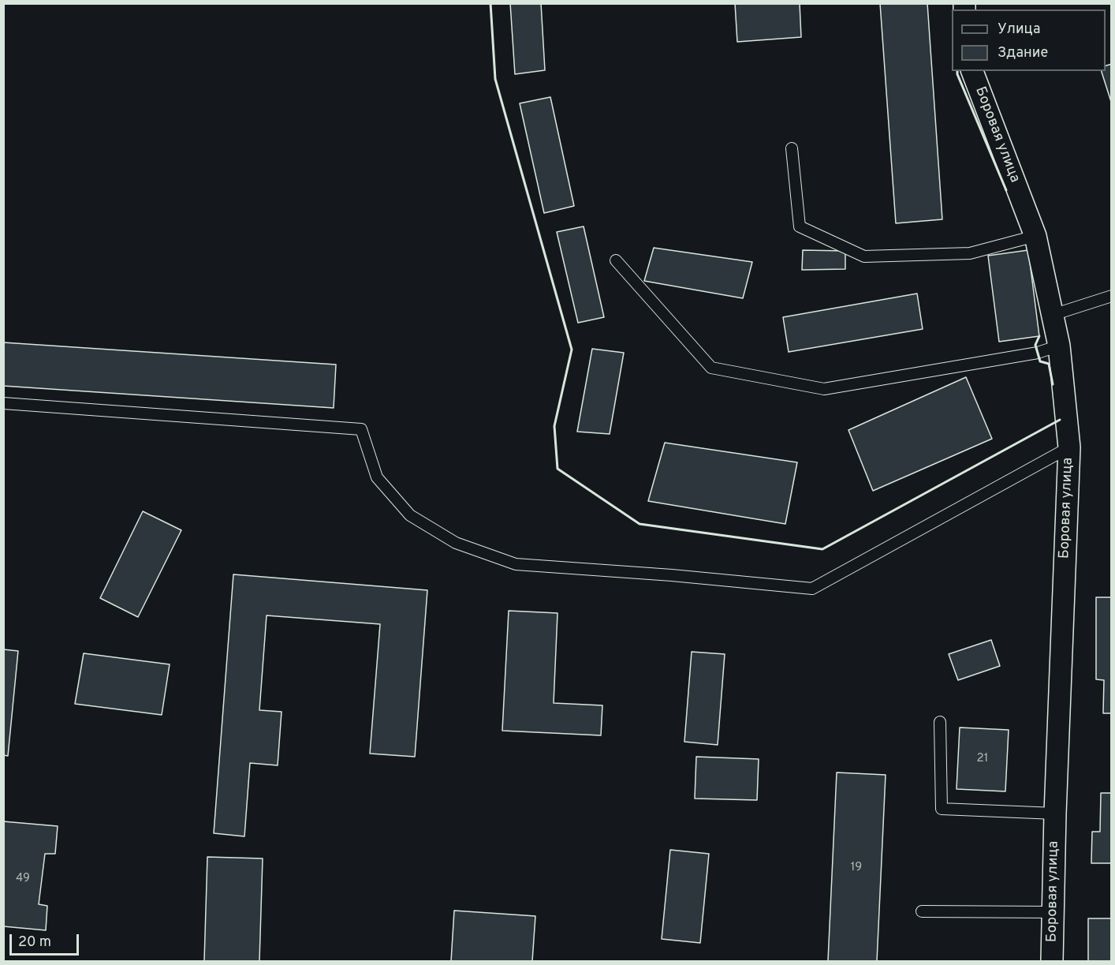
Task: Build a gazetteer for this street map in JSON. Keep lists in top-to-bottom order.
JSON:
{
  "streets": {
    "street": ["Боровая улица"]
  },
  "house_numbers": ["21", "19", "49"],
  "legend": ["Улица", "Здание"],
  "scale_bar": "20 m"
}
